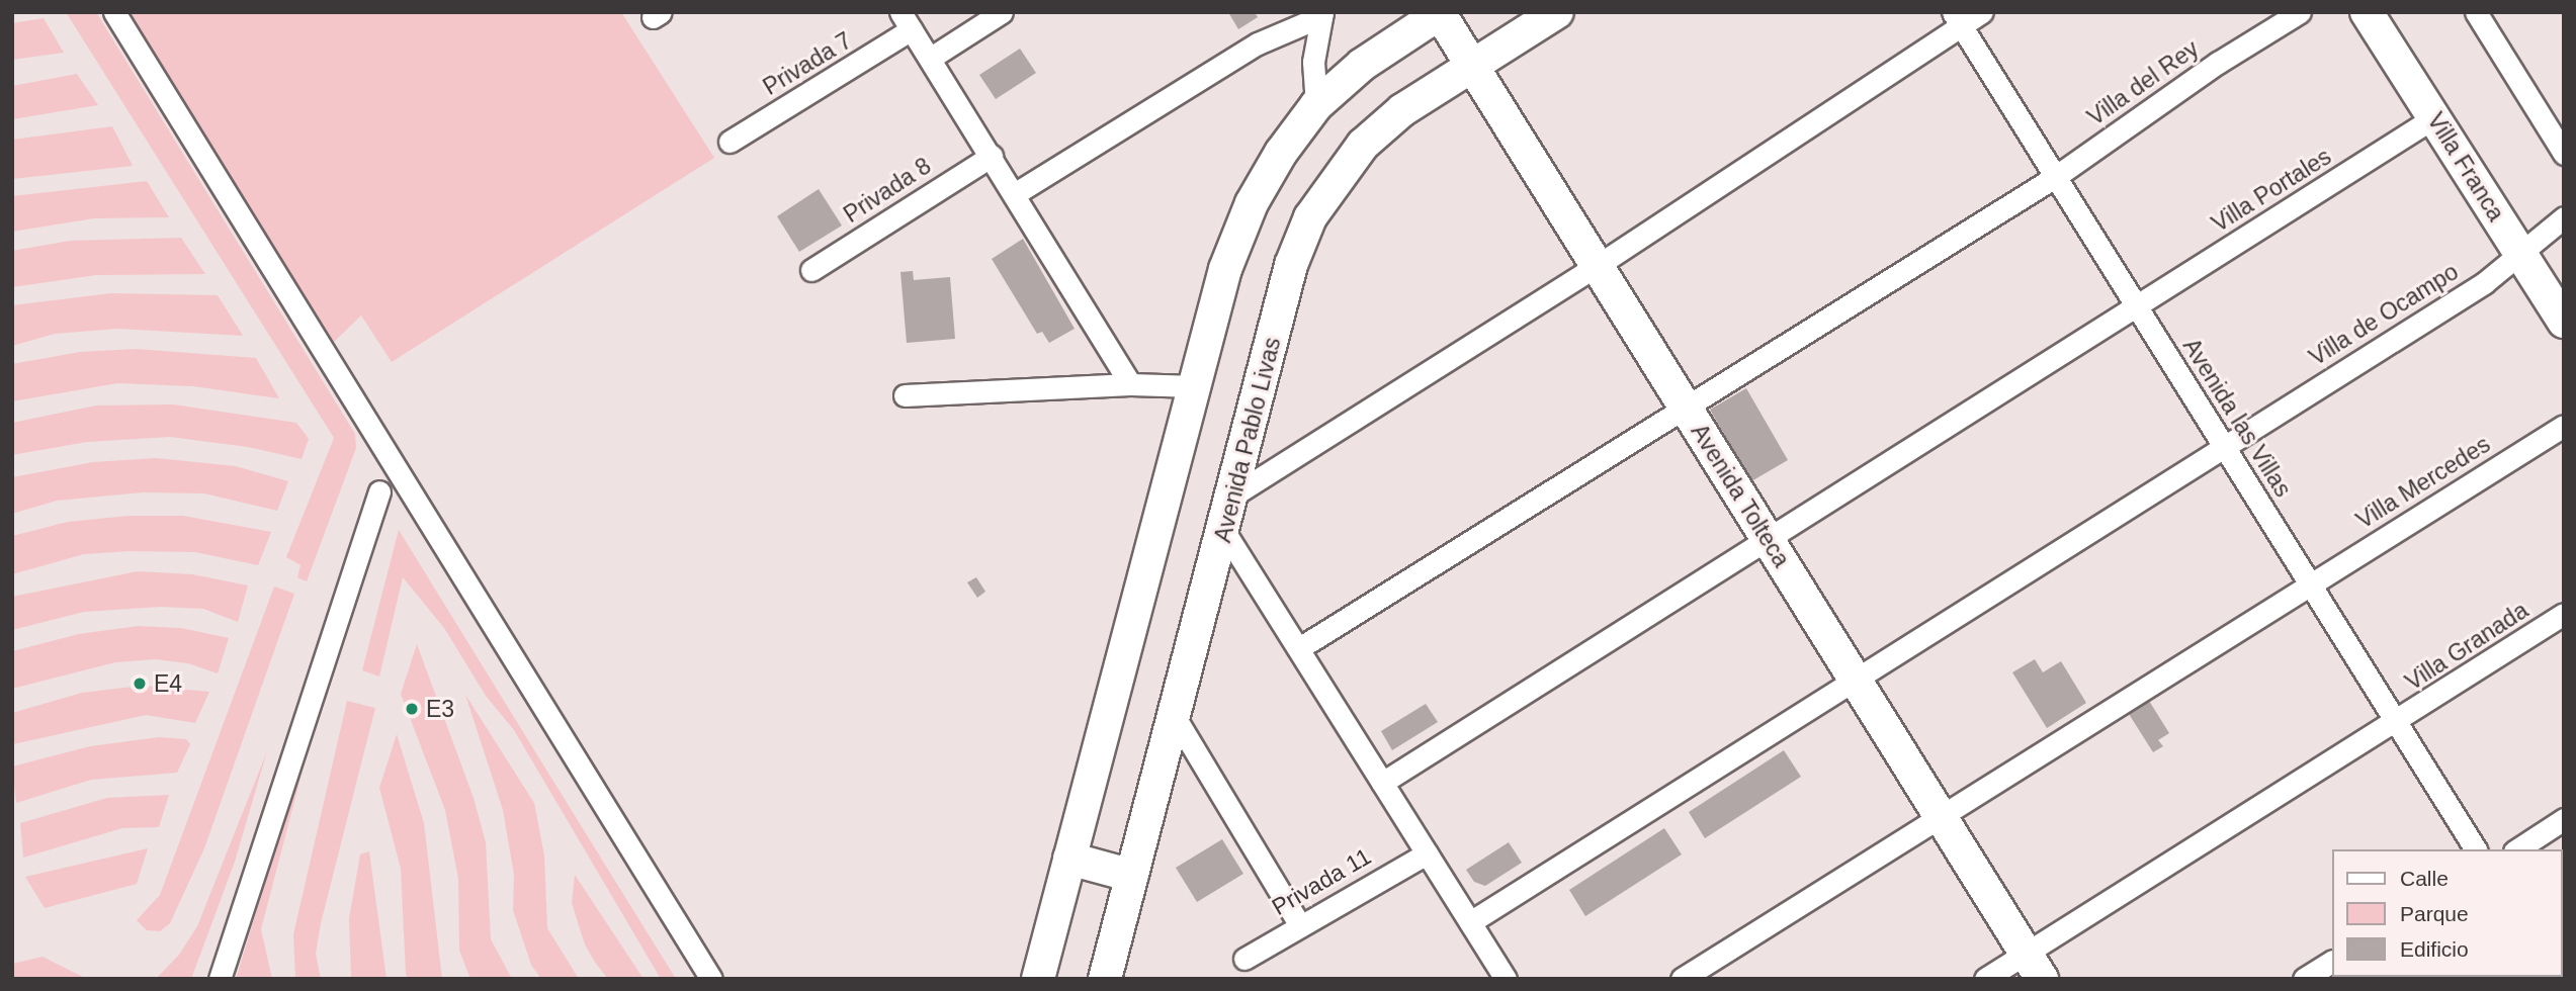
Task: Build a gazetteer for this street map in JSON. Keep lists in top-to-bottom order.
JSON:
{
  "streets": {
    "main road": ["Villa Franca", "Avenida Pablo Livas", "Avenida Tolteca"],
    "street": [
      "Privada 7",
      "Villa del Rey",
      "Privada 8",
      "Villa Portales",
      "Villa de Ocampo",
      "Avenida las Villas",
      "Villa Mercedes",
      "Villa Granada",
      "Privada 11"
    ]
  },
  "crossings": [
    ["Villa del Rey", "Avenida las Villas"],
    ["Villa del Rey", "Avenida Tolteca"],
    ["Villa Franca", "Villa Portales"],
    ["Villa Franca", "Villa de Ocampo"],
    ["Villa Portales", "Avenida las Villas"],
    ["Villa Portales", "Avenida Tolteca"],
    ["Villa de Ocampo", "Avenida las Villas"],
    ["Villa de Ocampo", "Avenida Tolteca"],
    ["Avenida las Villas", "Villa Mercedes"],
    ["Avenida las Villas", "Villa Granada"],
    ["Avenida Pablo Livas", "Avenida Tolteca"],
    ["Villa Mercedes", "Avenida Tolteca"],
    ["Avenida Tolteca", "Villa Granada"]
  ],
  "places": ["E4", "E3"],
  "legend": ["Calle", "Parque", "Edificio"]
}
